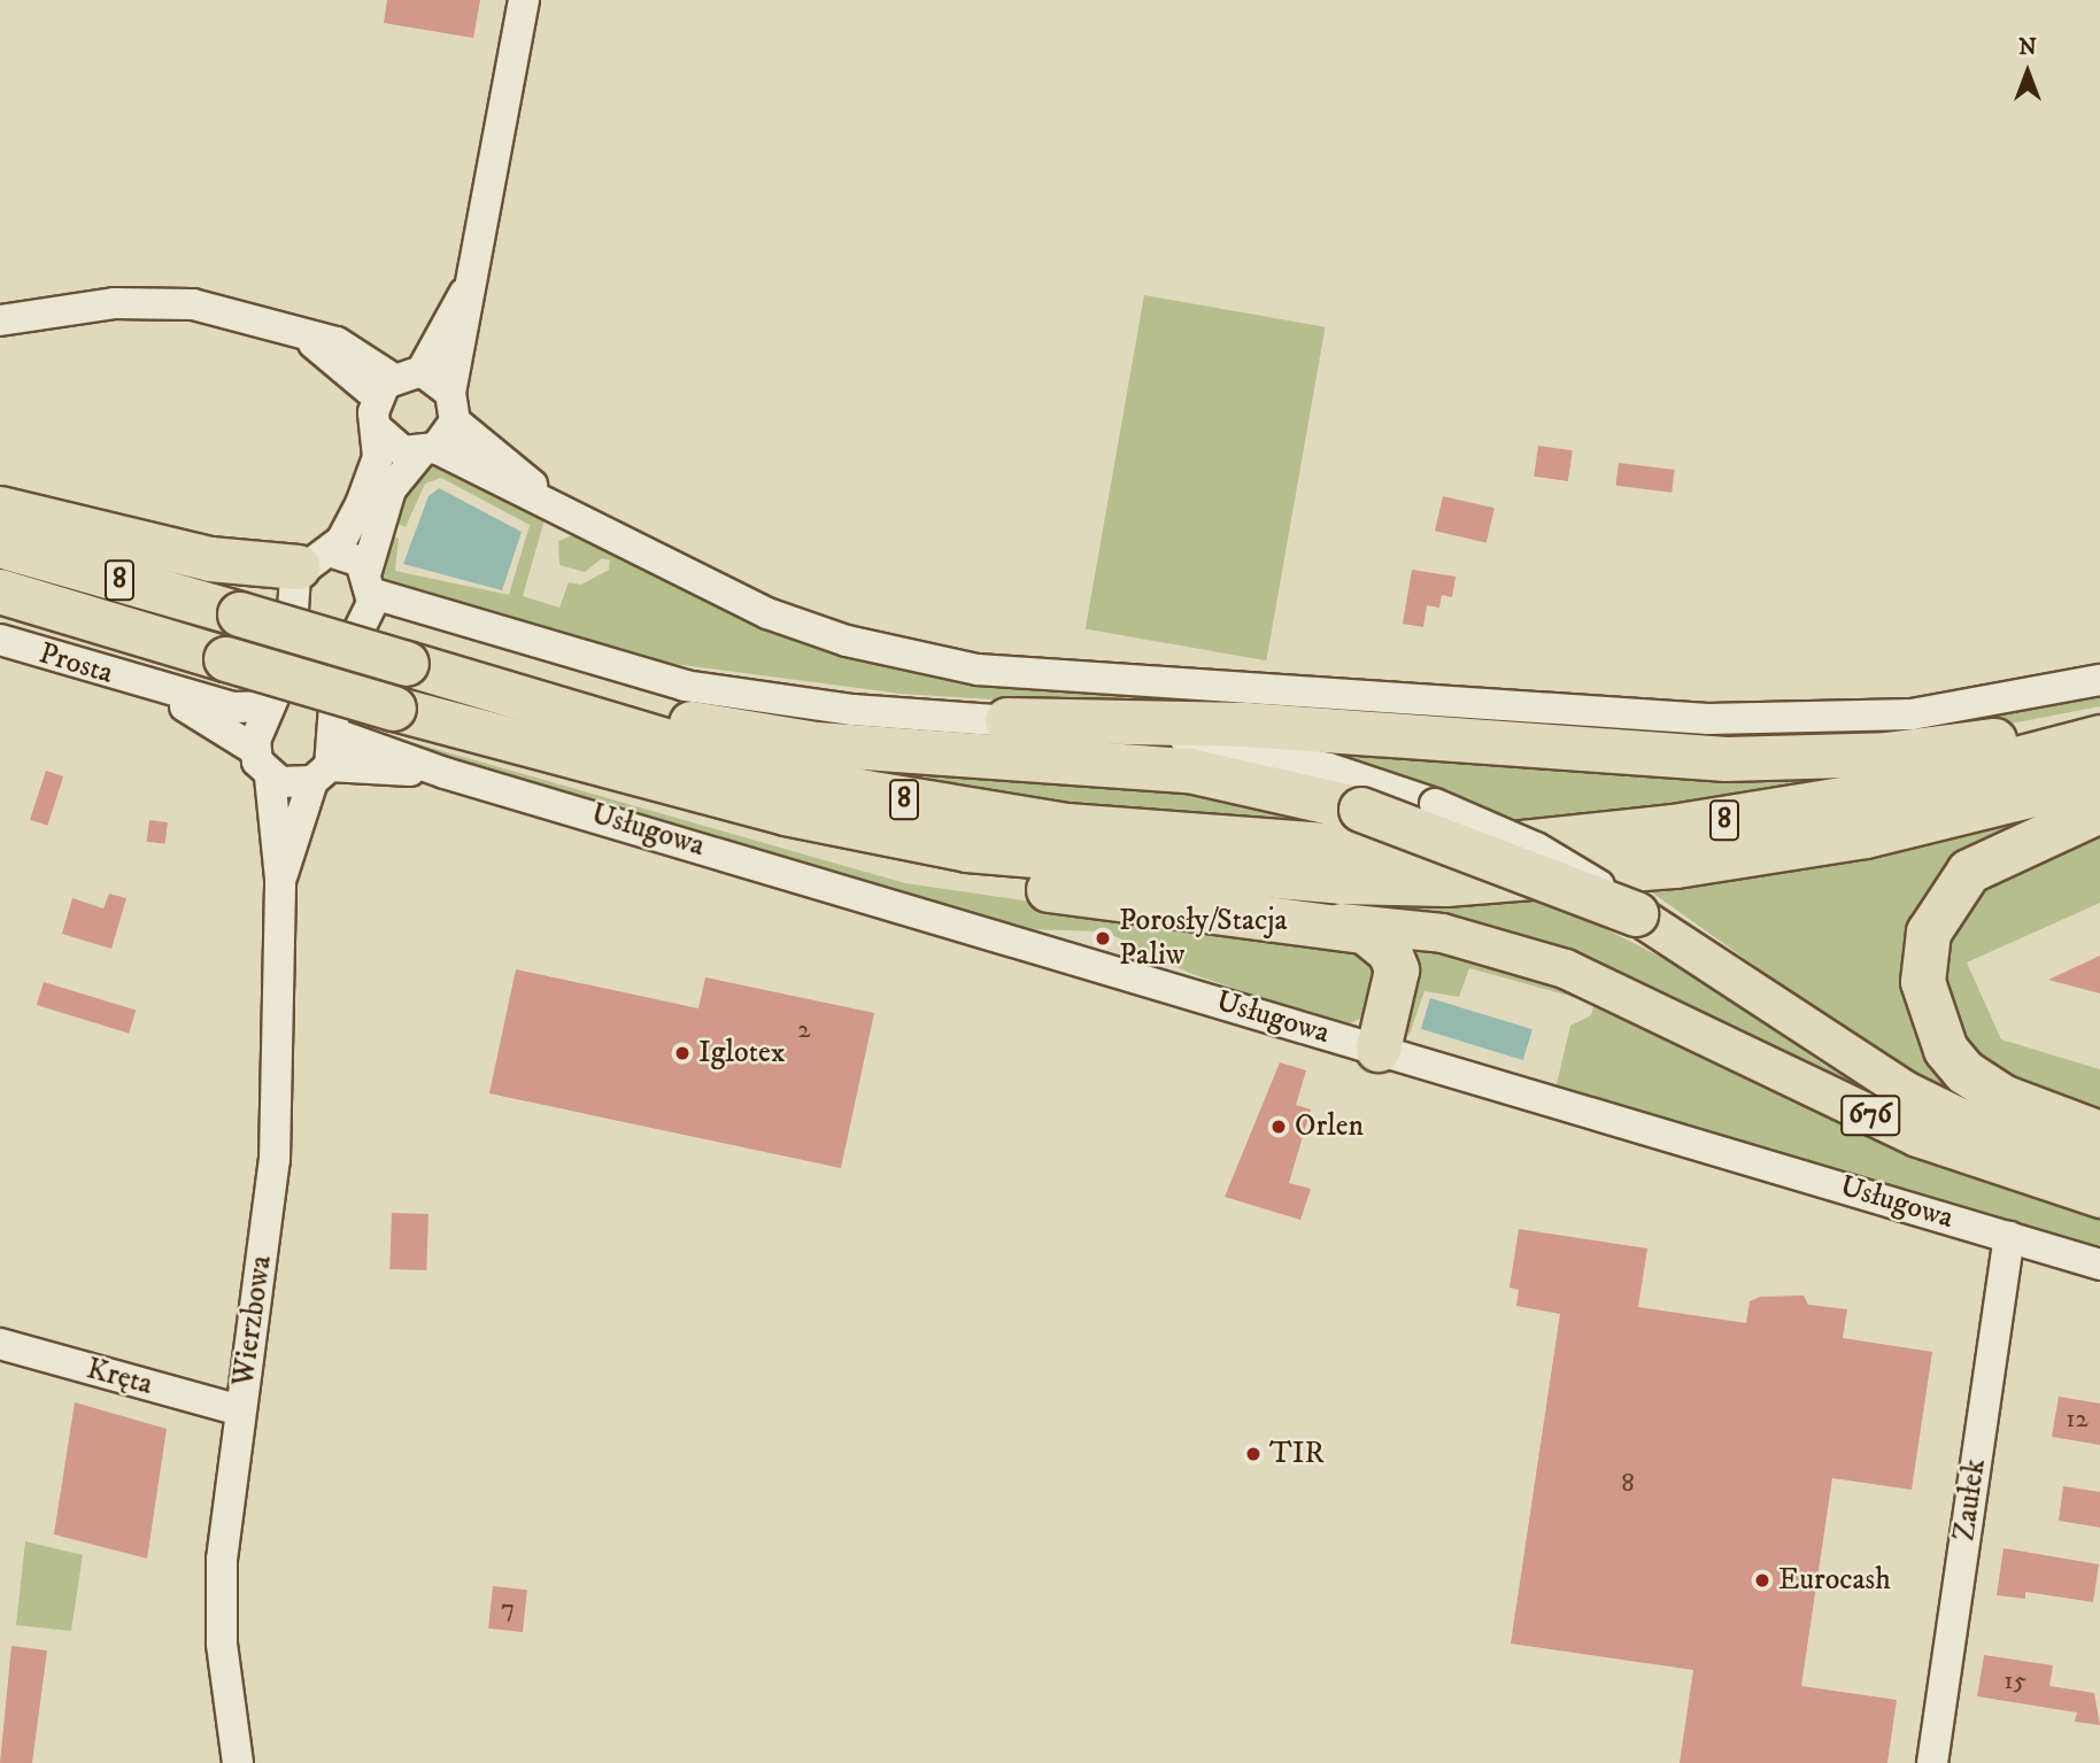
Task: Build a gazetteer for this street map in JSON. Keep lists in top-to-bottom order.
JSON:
{
  "streets": {
    "highway": ["8"],
    "main road": ["676"],
    "street": [
      "Prosta",
      "Usługowa",
      "Wierzbowa",
      "Kręta",
      "Zaułek"
    ]
  },
  "crossings": [
    ["Usługowa", "Zaułek"],
    ["Wierzbowa", "Kręta"]
  ],
  "places": [
    "Porosły/Stacja Paliw",
    "Iglotex",
    "Orlen",
    "TIR",
    "Eurocash"
  ],
  "house_numbers": [
    "2",
    "12",
    "8",
    "7",
    "15"
  ],
  "north": "top"
}
